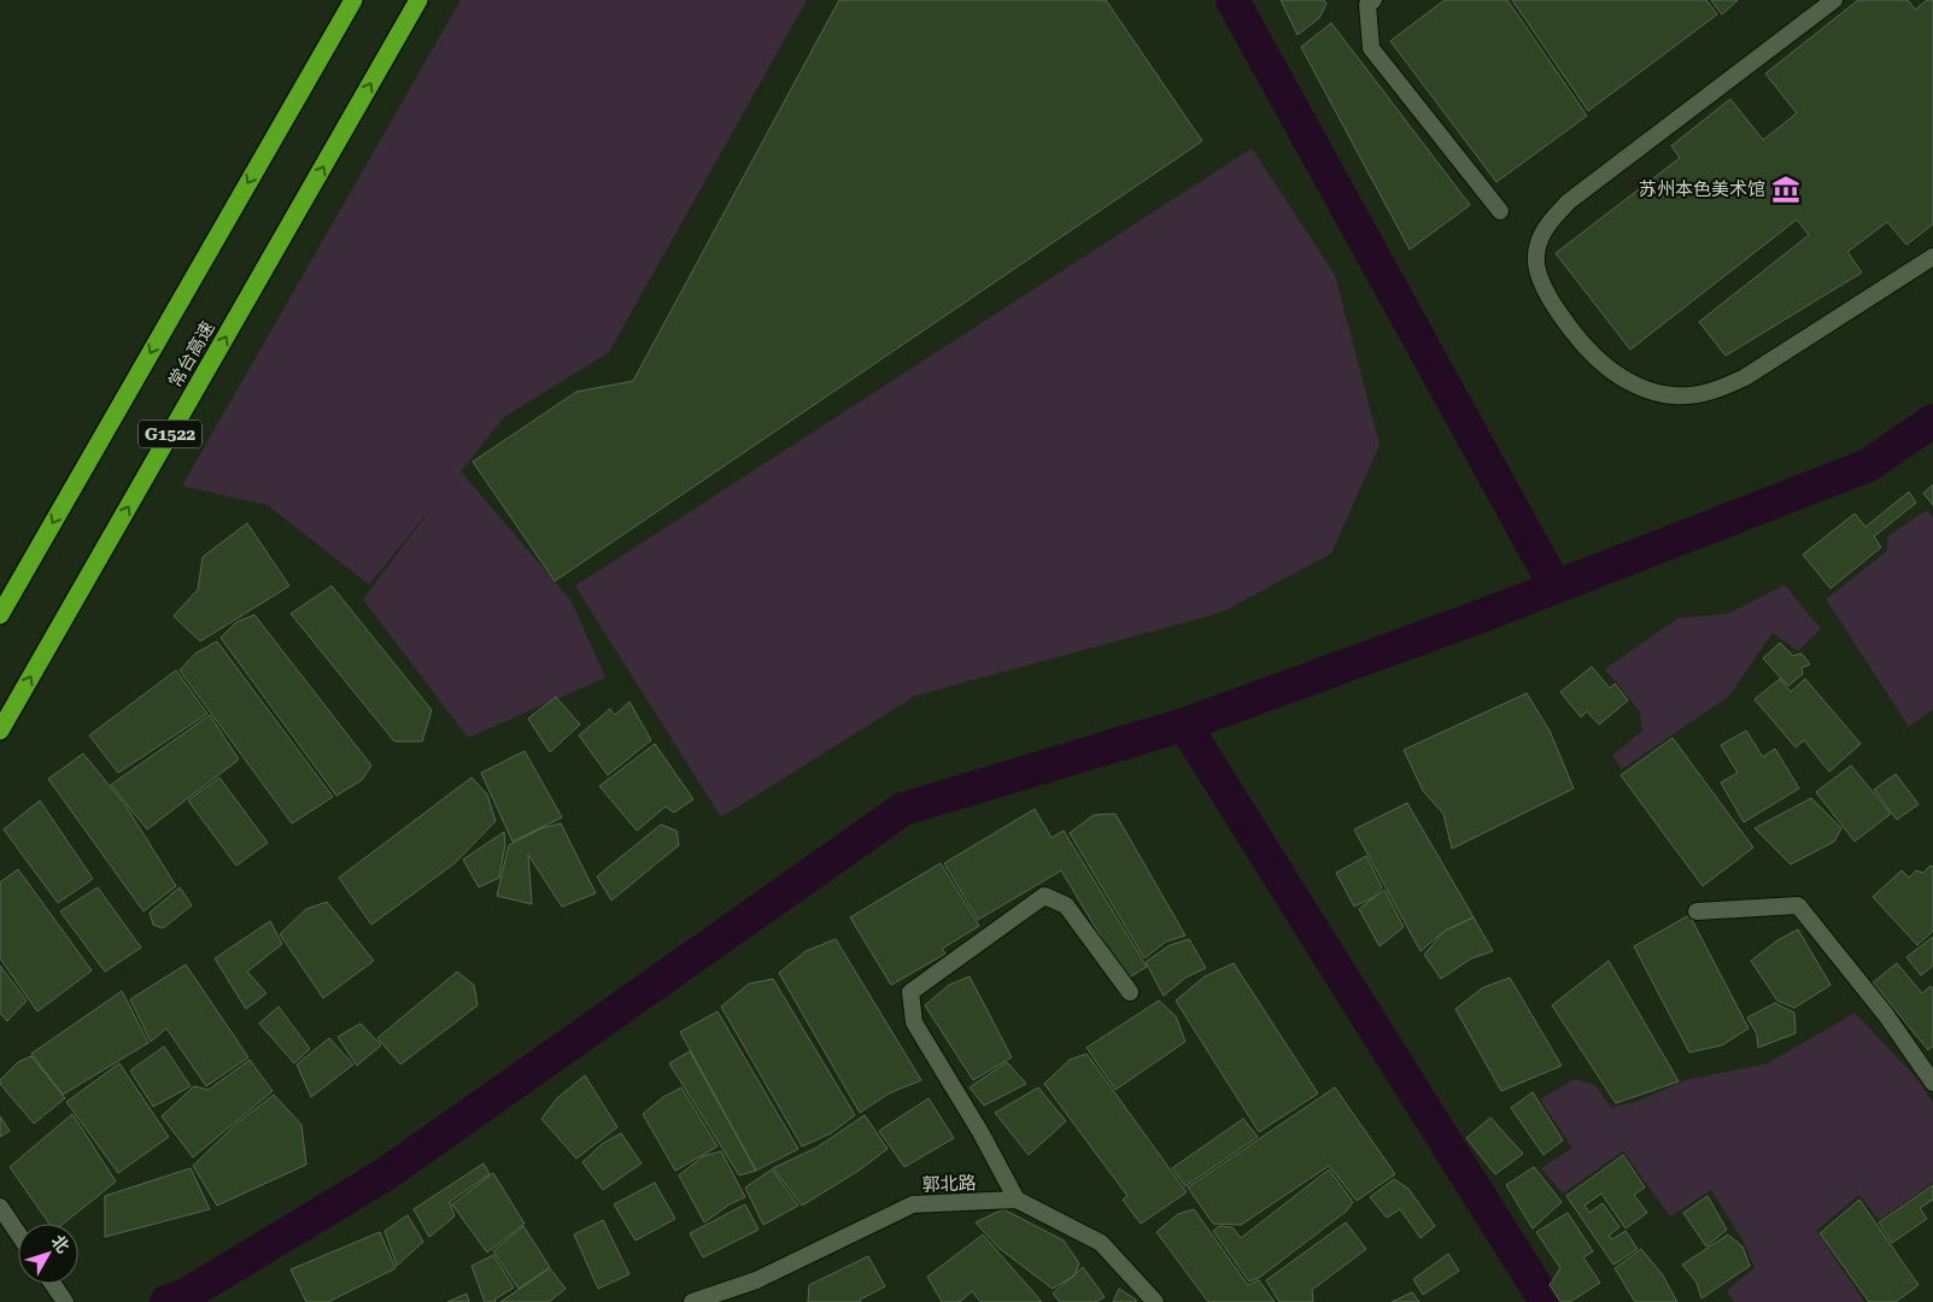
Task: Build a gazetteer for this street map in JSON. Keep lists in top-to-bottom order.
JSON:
{
  "streets": {
    "highway": ["常台高速", "G1522"],
    "street": ["郭北路"]
  },
  "places": {
    "museum": ["苏州本色美术馆"]
  },
  "north": "top right"
}
